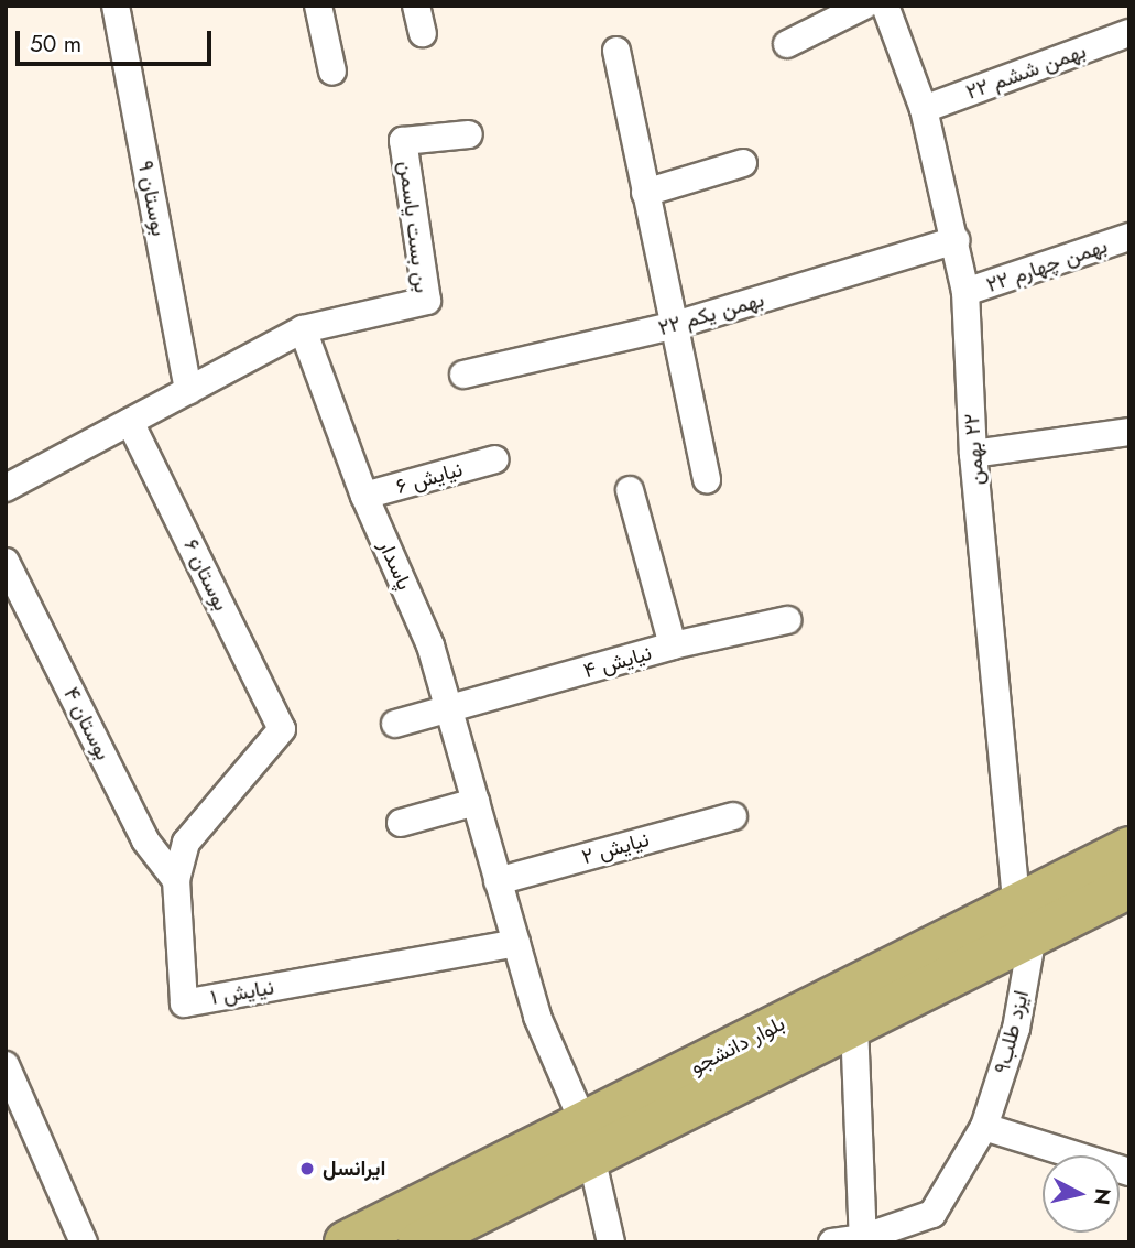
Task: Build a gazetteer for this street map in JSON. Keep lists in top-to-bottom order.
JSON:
{
  "streets": {
    "main road": ["بلوار دانشجو"],
    "street": [
      "۲۲ بهمن ششم",
      "بوستان ۹",
      "بن بست یاسمن",
      "۲۲ بهمن چهارم",
      "۲۲ بهمن یکم",
      "٢٢ بهمن",
      "نیایش ۶",
      "پاسدار",
      "بوستان ۶",
      "نیایش ۴",
      "بوستان ۴",
      "نیایش ۲",
      "نیایش ۱",
      "ایزد طلب۹"
    ]
  },
  "crossings": [
    ["۲۲ بهمن ششم", "٢٢ بهمن"],
    ["بن بست یاسمن", "پاسدار"],
    ["۲۲ بهمن چهارم", "٢٢ بهمن"],
    ["۲۲ بهمن یکم", "٢٢ بهمن"],
    ["٢٢ بهمن", "ایزد طلب۹"],
    ["٢٢ بهمن", "بلوار دانشجو"],
    ["نیایش ۶", "پاسدار"],
    ["پاسدار", "نیایش ۴"],
    ["پاسدار", "نیایش ۲"],
    ["پاسدار", "نیایش ۱"],
    ["پاسدار", "بلوار دانشجو"],
    ["بوستان ۶", "نیایش ۱"],
    ["بوستان ۴", "نیایش ۱"],
    ["ایزد طلب۹", "بلوار دانشجو"]
  ],
  "places": ["ایرانسل"],
  "scale_bar": "50 m",
  "north": "right"
}
